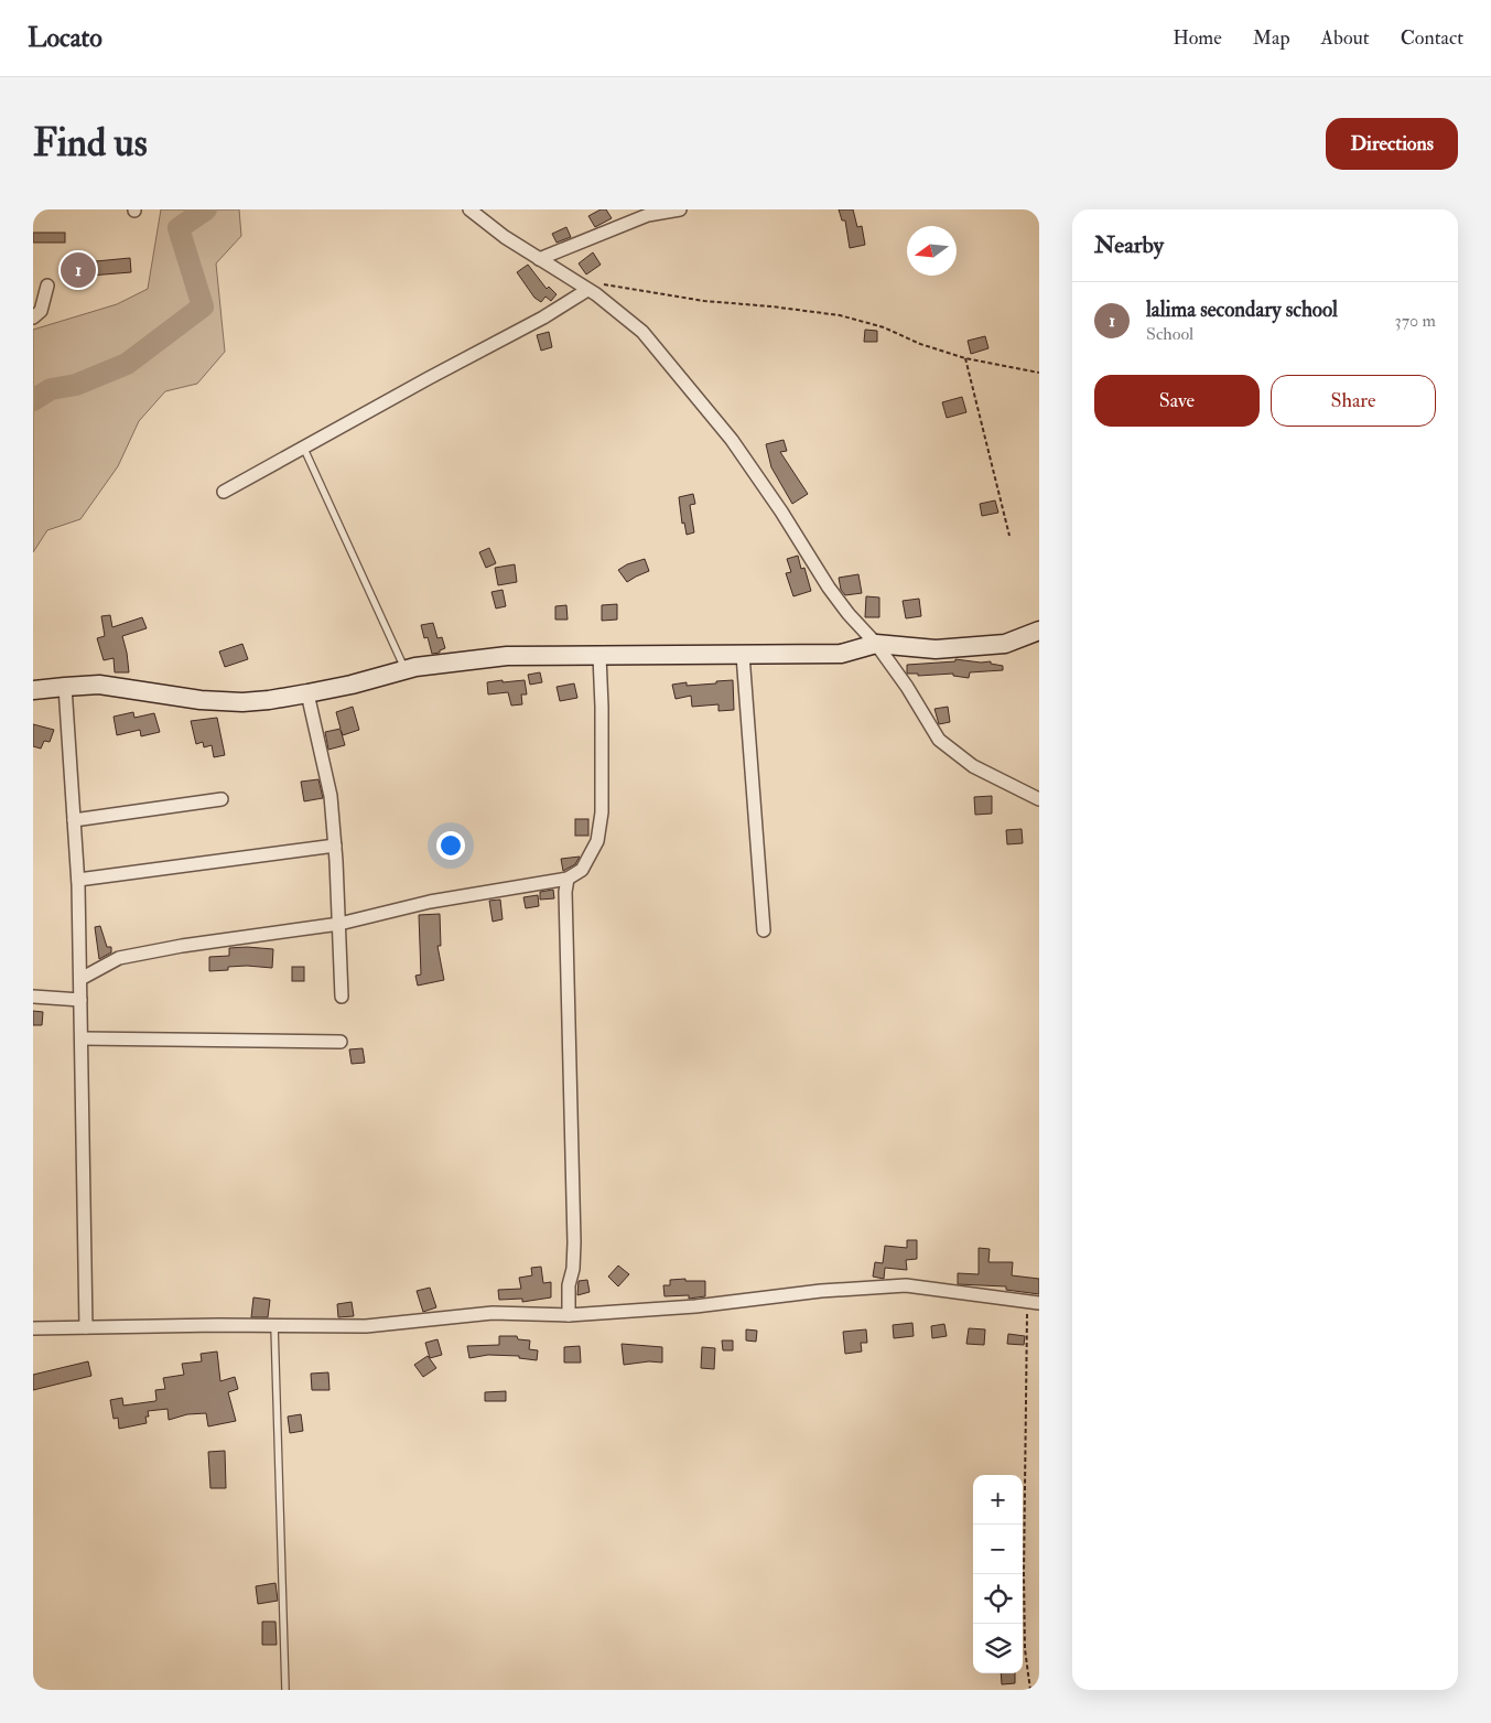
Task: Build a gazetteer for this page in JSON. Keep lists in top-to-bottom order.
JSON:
{
  "north": "left",
  "page": {
    "header": "Locato",
    "nav": [
      "Home",
      "Map",
      "About",
      "Contact"
    ],
    "buttons": [
      "Directions",
      ["Save", "Share"]
    ],
    "title": "Find us",
    "heading": "Nearby",
    "pins": "1",
    "list": [
      {
        "mark": "1",
        "name": "lalima secondary school",
        "note": "School",
        "value": "370 m"
      }
    ],
    "map_buttons": ["+", "−"]
  }
}
